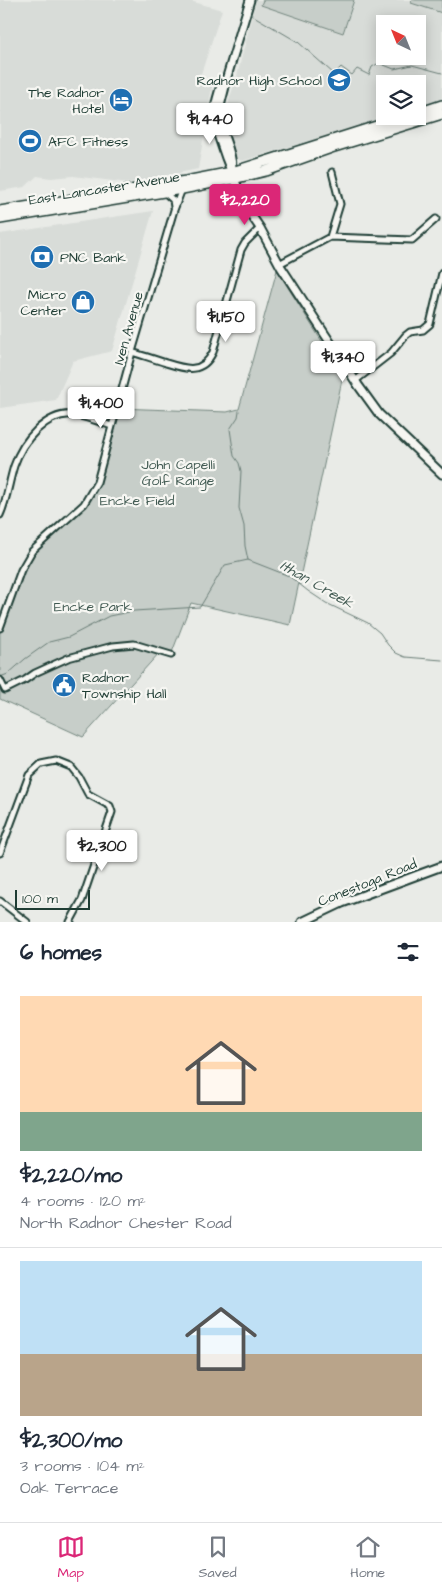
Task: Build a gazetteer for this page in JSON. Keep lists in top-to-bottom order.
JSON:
{
  "streets": {
    "highway": ["East Lancaster Avenue"],
    "main road": ["Conestoga Road"],
    "street": ["Iven Avenue"]
  },
  "crossings": [
    ["East Lancaster Avenue", "Iven Avenue"]
  ],
  "water": ["Ithan Creek"],
  "parks": ["John Capelli Golf Range", "Encke Field", "Encke Park"],
  "places": {
    "school or university": ["Radnor High School"],
    "hotel": ["The Radnor Hotel"],
    "sports": ["AFC Fitness"],
    "bank": ["PNC Bank"],
    "shop": ["Micro Center"],
    "public building": ["Radnor Township Hall"]
  },
  "scale_bar": "100 m",
  "north": "top left",
  "page": {
    "price": [
      "$1,440",
      "$2,220",
      "$1,150",
      "$1,340",
      "$1,400",
      "$2,300"
    ],
    "scale": "100 m",
    "heading": "6 homes",
    "list": [
      {
        "name": "$2,220/mo",
        "note": "4 rooms · 120 m² · North Radnor Chester Road"
      },
      {
        "name": "$2,300/mo",
        "note": "3 rooms · 104 m² · Oak Terrace"
      }
    ],
    "tabs": ["Map", "Saved", "Home"]
  }
}
